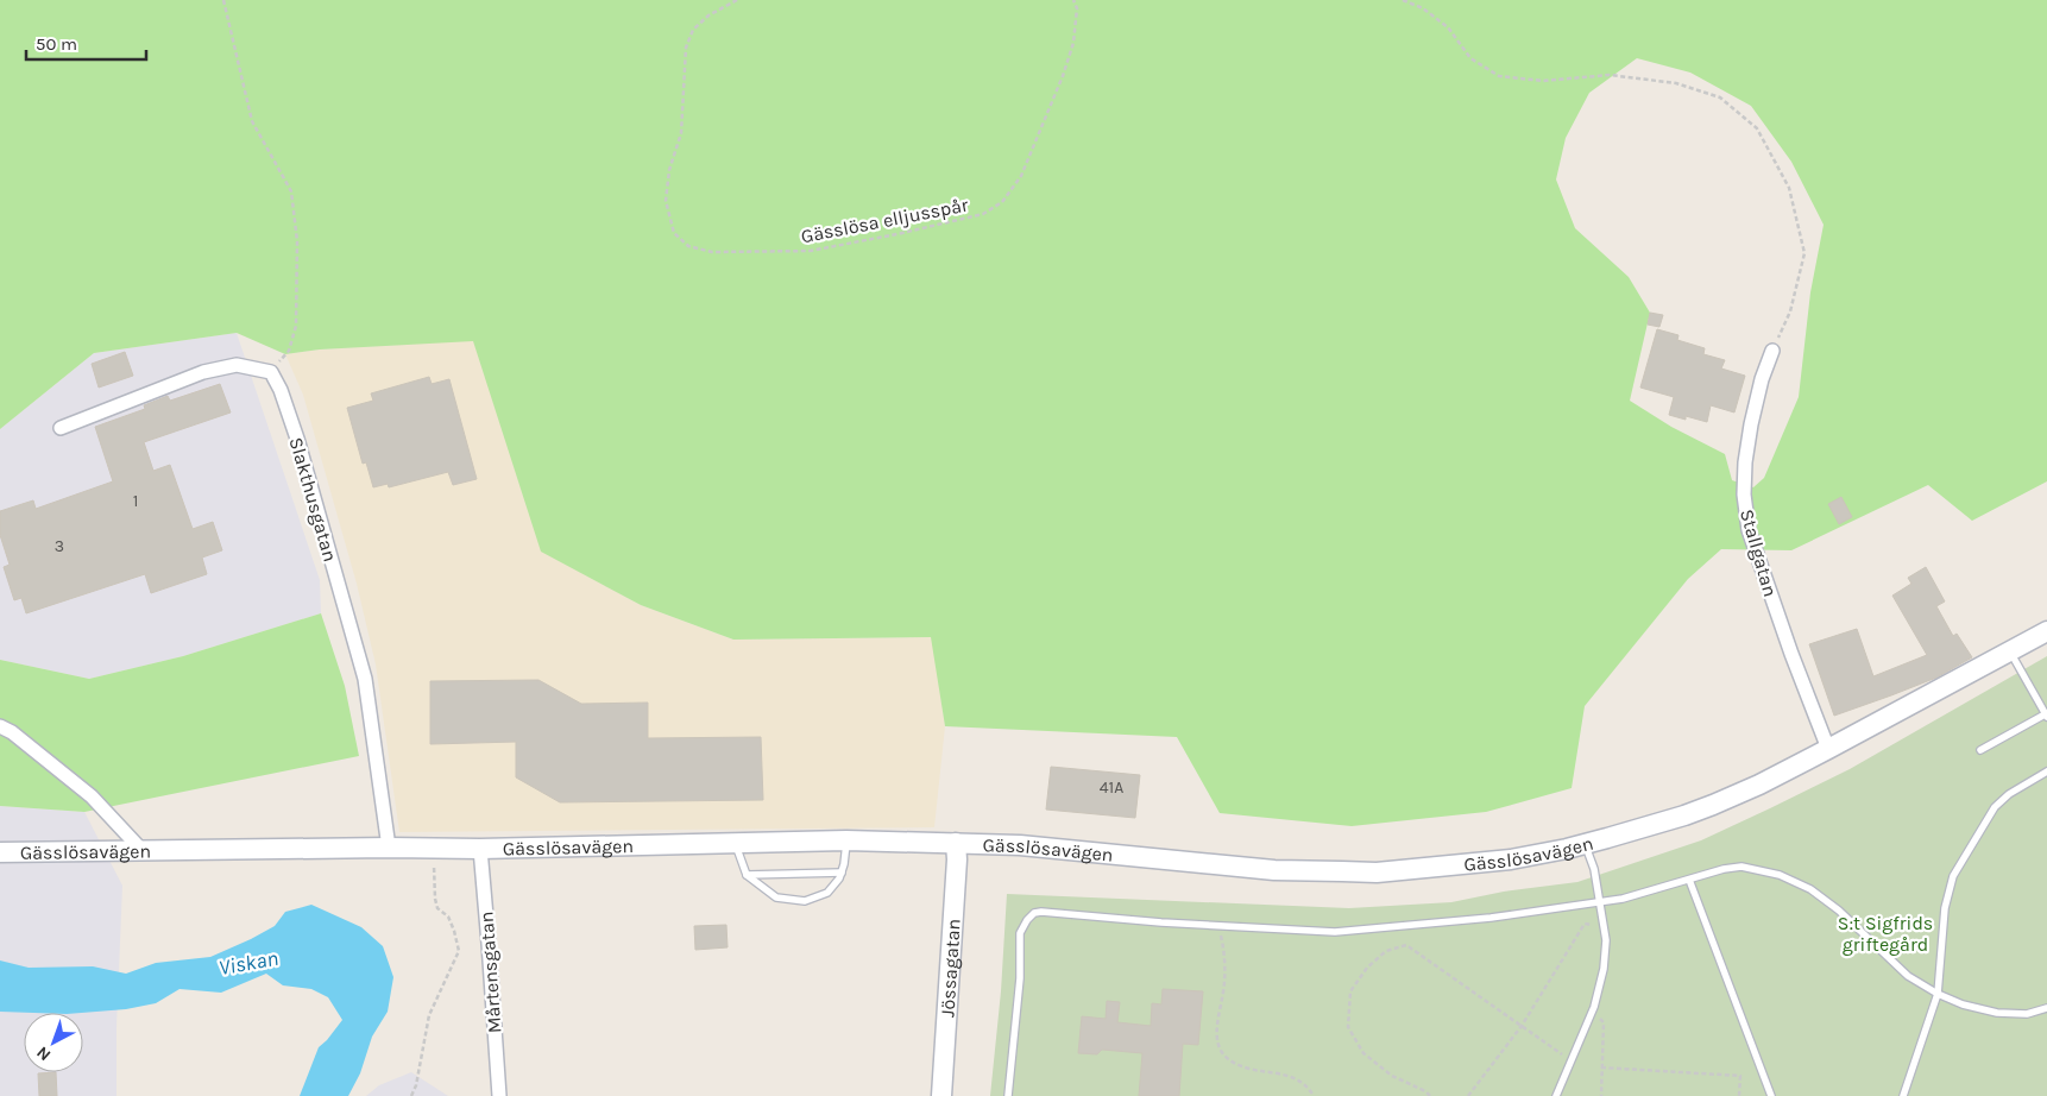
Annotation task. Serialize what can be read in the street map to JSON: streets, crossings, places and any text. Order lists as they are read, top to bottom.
{
  "streets": {
    "street": [
      "Slakthusgatan",
      "Stallgatan",
      "Gässlösavägen",
      "Jössagatan",
      "Mårtensgatan"
    ],
    "path": ["Gässlösa elljusspår"]
  },
  "crossings": [
    ["Slakthusgatan", "Gässlösavägen"],
    ["Stallgatan", "Gässlösavägen"],
    ["Gässlösavägen", "Jössagatan"],
    ["Gässlösavägen", "Mårtensgatan"]
  ],
  "water": ["Viskan"],
  "parks": ["S:t Sigfrids griftegård"],
  "house_numbers": ["1", "3", "41A"],
  "scale_bar": "50 m",
  "north": "bottom left"
}
